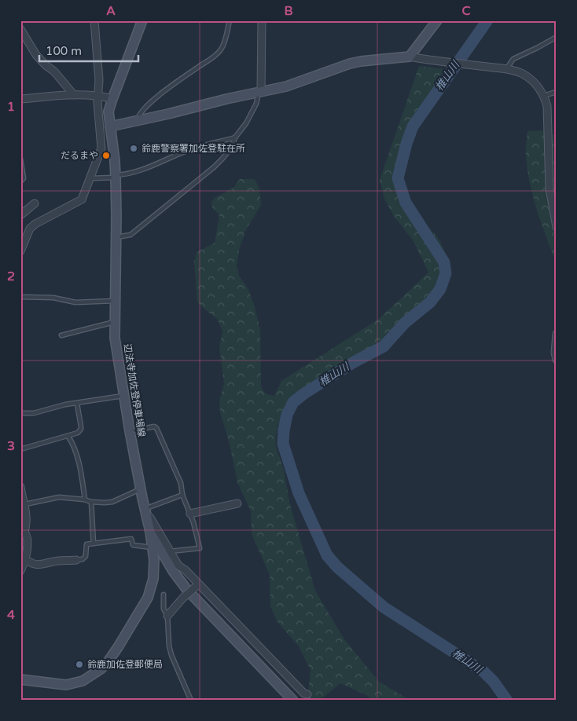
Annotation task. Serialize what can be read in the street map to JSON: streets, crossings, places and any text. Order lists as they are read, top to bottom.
{
  "streets": {
    "main road": ["辺法寺加佐登停車場線"]
  },
  "water": ["椎山川"],
  "places": ["鈴鹿警察署加佐登駐在所", "だるまや", "鈴鹿加佐登郵便局"],
  "scale_bar": "100 m",
  "grid": {
    "columns": ["A", "B", "C"],
    "rows": [
      "1",
      "2",
      "3",
      "4"
    ]
  }
}
